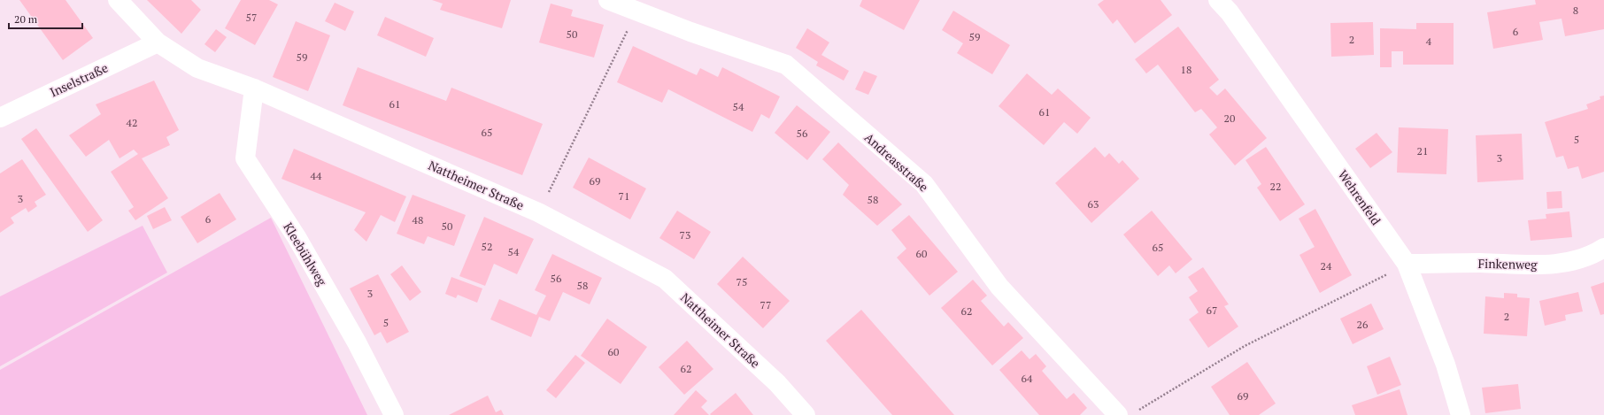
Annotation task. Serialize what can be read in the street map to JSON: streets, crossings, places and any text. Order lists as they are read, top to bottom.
{
  "streets": {
    "street": [
      "Inselstraße",
      "Andreasstraße",
      "Nattheimer Straße",
      "Wehrenfeld",
      "Kleebühlweg",
      "Finkenweg"
    ]
  },
  "crossings": [
    ["Inselstraße", "Nattheimer Straße"],
    ["Nattheimer Straße", "Kleebühlweg"],
    ["Wehrenfeld", "Finkenweg"]
  ],
  "house_numbers": [
    "8",
    "57",
    "6",
    "50",
    "59",
    "2",
    "4",
    "59",
    "18",
    "61",
    "54",
    "61",
    "20",
    "42",
    "65",
    "56",
    "5",
    "21",
    "3",
    "44",
    "69",
    "22",
    "71",
    "3",
    "58",
    "63",
    "6",
    "48",
    "50",
    "73",
    "52",
    "65",
    "54",
    "60",
    "24",
    "56",
    "75",
    "58",
    "3",
    "77",
    "67",
    "62",
    "2",
    "5",
    "26",
    "60",
    "62",
    "64",
    "69"
  ],
  "scale_bar": "20 m"
}
